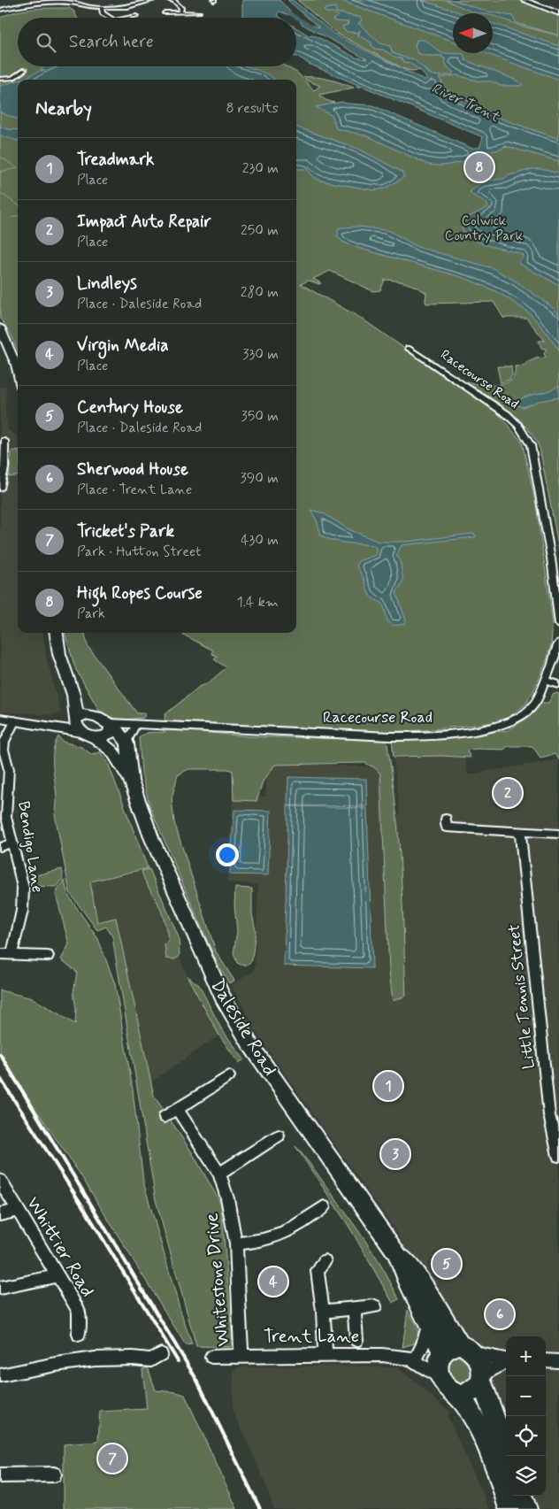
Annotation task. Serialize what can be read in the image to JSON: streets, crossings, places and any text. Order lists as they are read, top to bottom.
{
  "streets": {
    "main road": ["Daleside Road"],
    "street": [
      "Racecourse Road",
      "Bendigo Lane",
      "Little Tennis Street",
      "Whittier Road",
      "Whitestone Drive",
      "Trent Lane"
    ]
  },
  "crossings": [
    ["Daleside Road", "Trent Lane"],
    ["Whitestone Drive", "Trent Lane"]
  ],
  "water": ["River Trent"],
  "parks": ["Colwick Country Park"],
  "north": "left",
  "page": {
    "search": "Search here",
    "heading": ["Nearby", "8 results"],
    "list": [
      {
        "mark": "1",
        "name": "Treadmark",
        "note": "Place",
        "value": "230 m"
      },
      {
        "mark": "2",
        "name": "Impact Auto Repair",
        "note": "Place",
        "value": "250 m"
      },
      {
        "mark": "3",
        "name": "Lindleys",
        "note": "Place · Daleside Road",
        "value": "280 m"
      },
      {
        "mark": "4",
        "name": "Virgin Media",
        "note": "Place",
        "value": "330 m"
      },
      {
        "mark": "5",
        "name": "Century House",
        "note": "Place · Daleside Road",
        "value": "350 m"
      },
      {
        "mark": "6",
        "name": "Sherwood House",
        "note": "Place · Trent Lane",
        "value": "390 m"
      },
      {
        "mark": "7",
        "name": "Tricket's Park",
        "note": "Park · Hutton Street",
        "value": "430 m"
      },
      {
        "mark": "8",
        "name": "High Ropes Course",
        "note": "Park",
        "value": "1.4 km"
      }
    ],
    "pins": [
      "8",
      "2",
      "1",
      "3",
      "5",
      "4",
      "6",
      "7"
    ],
    "map_buttons": ["+", "−"]
  }
}
